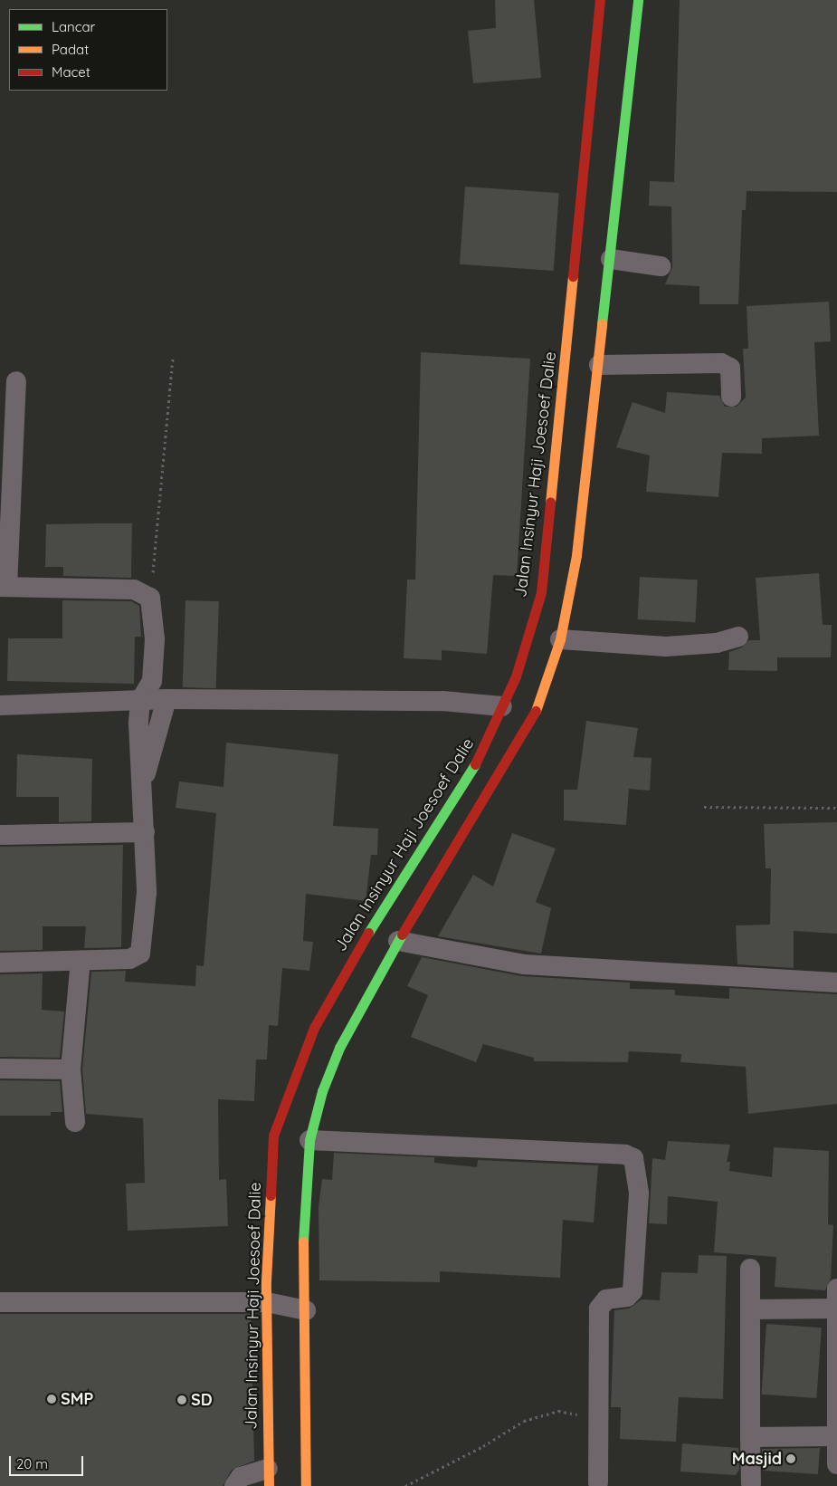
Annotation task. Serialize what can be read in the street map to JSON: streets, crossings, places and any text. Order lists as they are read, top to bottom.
{
  "streets": {
    "main road": ["Jalan Insinyur Haji Joesoef Dalie"]
  },
  "places": ["SMP", "SD", "Masjid"],
  "legend": ["Lancar", "Padat", "Macet"],
  "scale_bar": "20 m"
}
